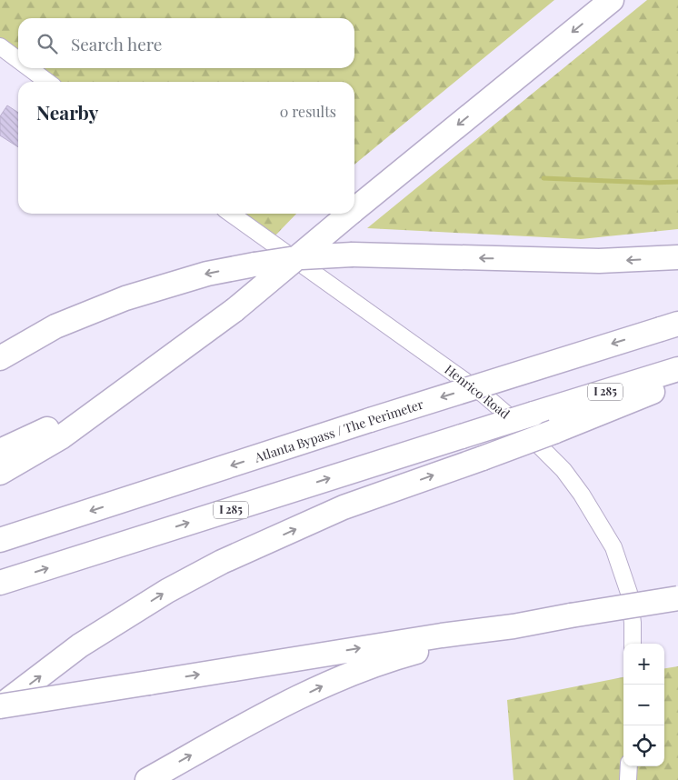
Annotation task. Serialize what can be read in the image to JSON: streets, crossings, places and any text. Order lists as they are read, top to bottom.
{
  "streets": {
    "highway": ["I 285", "Atlanta Bypass / The Perimeter"],
    "street": ["Henrico Road"]
  },
  "page": {
    "search": "Search here",
    "heading": ["Nearby", "0 results"],
    "map_buttons": ["+", "−"]
  }
}
